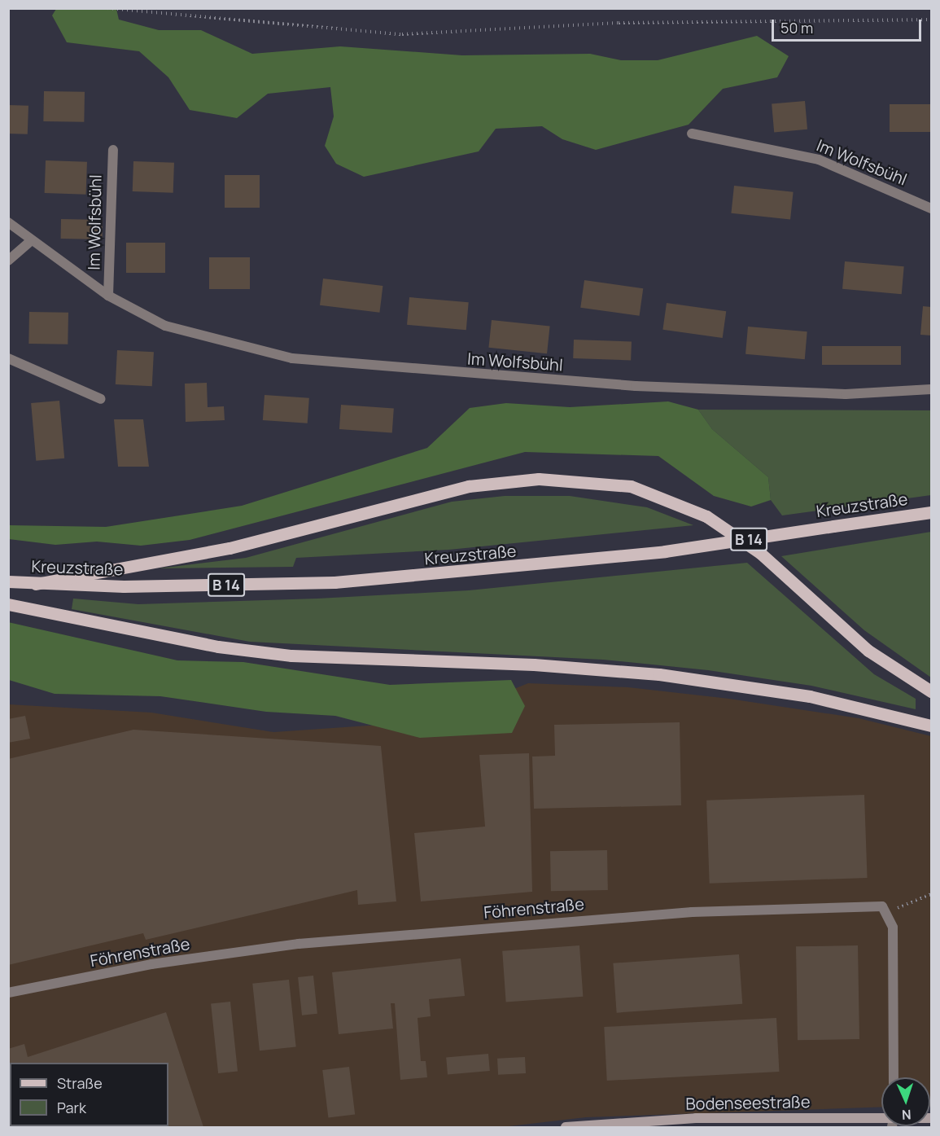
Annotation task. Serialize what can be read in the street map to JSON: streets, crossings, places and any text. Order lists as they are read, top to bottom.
{
  "streets": {
    "main road": ["Kreuzstraße", "B 14"],
    "street": ["Im Wolfsbühl", "Föhrenstraße", "Bodenseestraße"]
  },
  "legend": ["Straße", "Park"],
  "scale_bar": "50 m",
  "north": "bottom"
}
